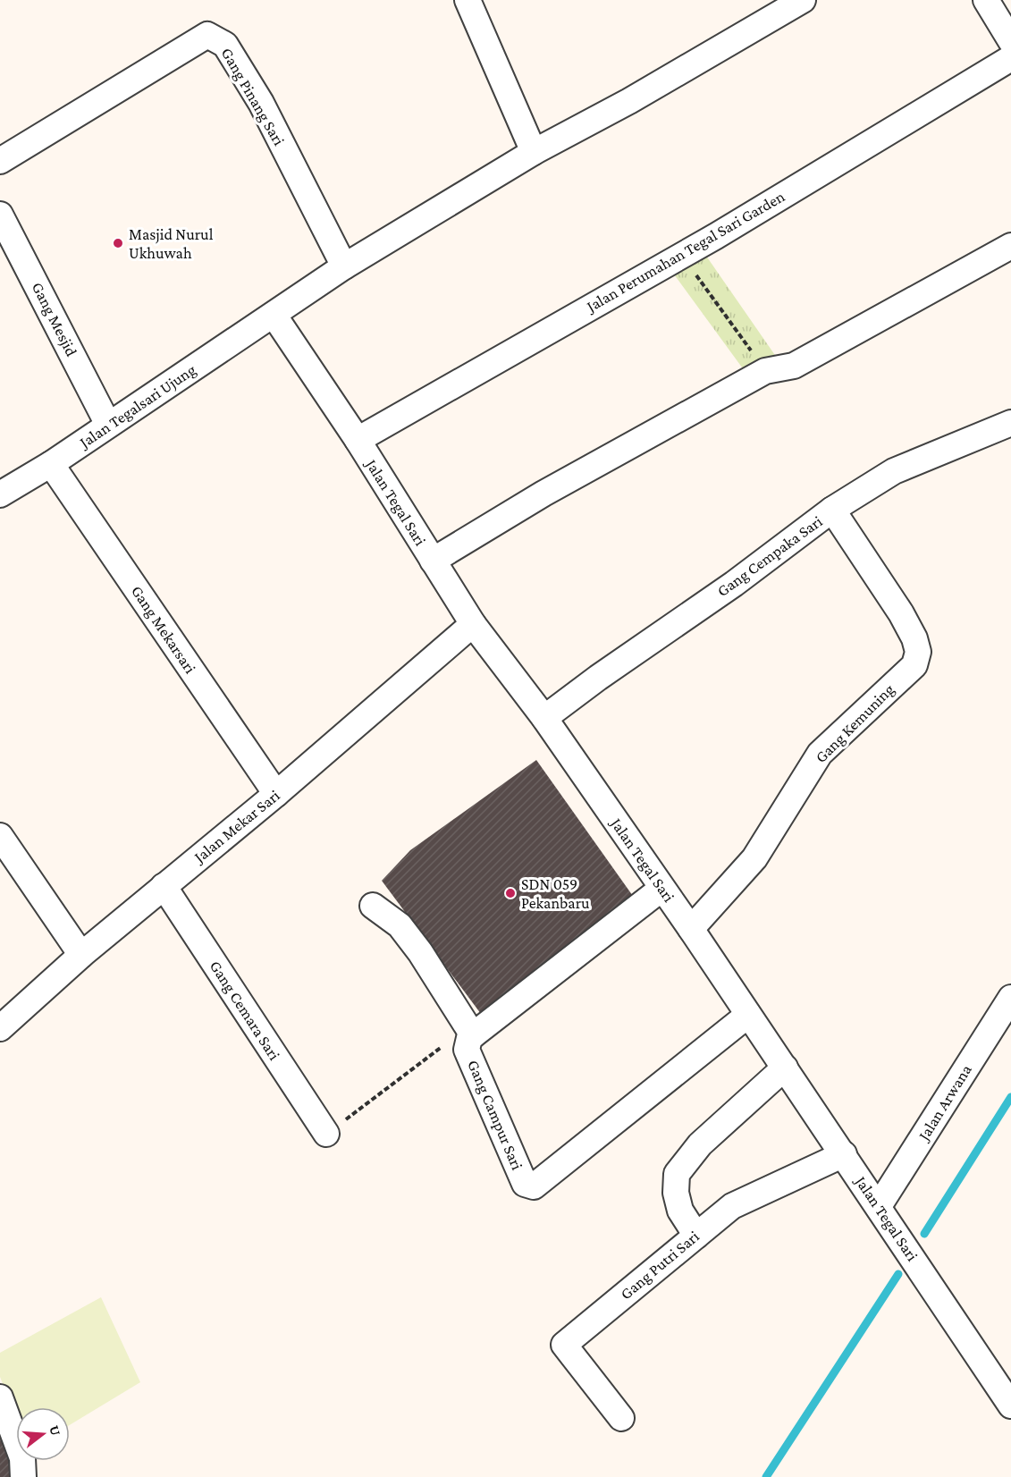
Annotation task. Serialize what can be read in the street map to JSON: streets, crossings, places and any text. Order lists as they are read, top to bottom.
{
  "streets": {
    "street": [
      "Gang Pinang Sari",
      "Jalan Perumahan Tegal Sari Garden",
      "Gang Mesjid",
      "Jalan Tegalsari Ujung",
      "Jalan Tegal Sari",
      "Gang Cempaka Sari",
      "Gang Mekarsari",
      "Gang Kemuning",
      "Jalan Mekar Sari",
      "Gang Cemara Sari",
      "Jalan Arwana",
      "Gang Campur Sari",
      "Gang Putri Sari"
    ]
  },
  "crossings": [
    ["Gang Pinang Sari", "Jalan Tegalsari Ujung"],
    ["Jalan Perumahan Tegal Sari Garden", "Jalan Tegal Sari"],
    ["Gang Mesjid", "Jalan Tegalsari Ujung"],
    ["Jalan Tegalsari Ujung", "Jalan Tegal Sari"],
    ["Jalan Tegalsari Ujung", "Gang Mekarsari"],
    ["Jalan Tegal Sari", "Gang Cempaka Sari"],
    ["Jalan Tegal Sari", "Gang Kemuning"],
    ["Jalan Tegal Sari", "Jalan Mekar Sari"],
    ["Jalan Tegal Sari", "Jalan Arwana"],
    ["Jalan Tegal Sari", "Gang Campur Sari"],
    ["Jalan Tegal Sari", "Gang Putri Sari"],
    ["Gang Cempaka Sari", "Gang Kemuning"],
    ["Gang Mekarsari", "Jalan Mekar Sari"],
    ["Jalan Mekar Sari", "Gang Cemara Sari"]
  ],
  "places": ["Masjid Nurul Ukhuwah", "SDN 059 Pekanbaru"],
  "north": "right"
}
